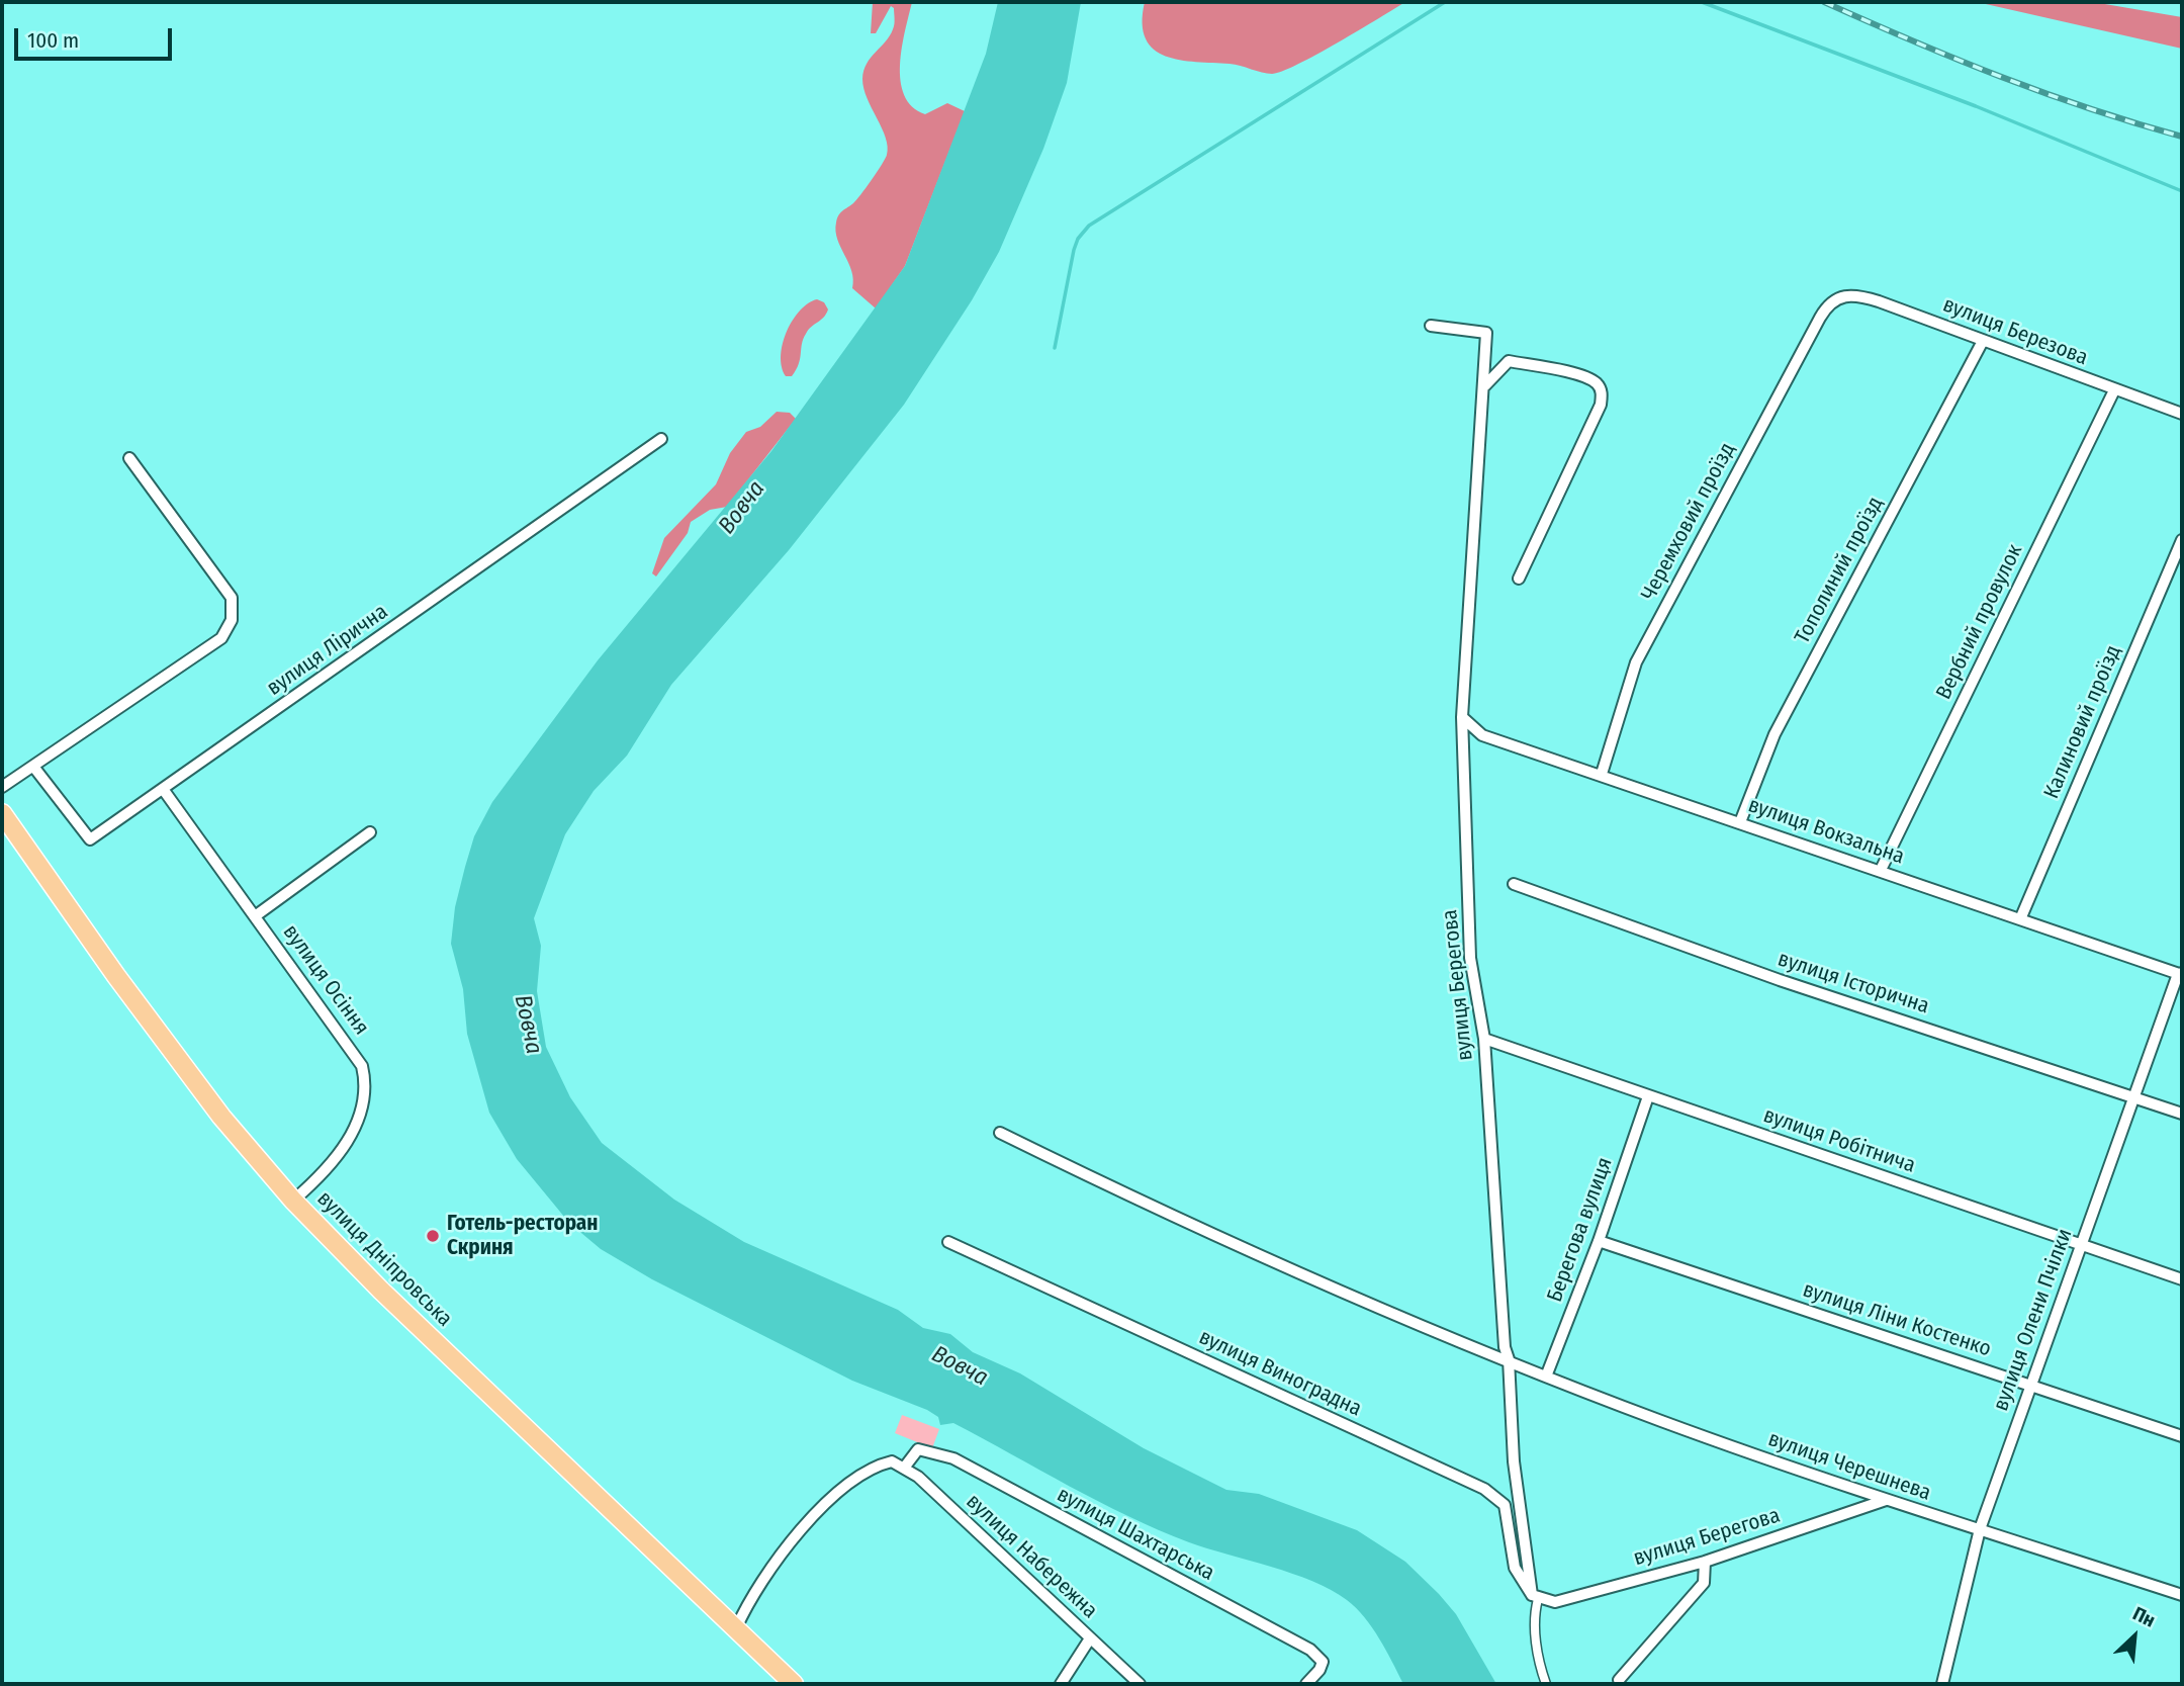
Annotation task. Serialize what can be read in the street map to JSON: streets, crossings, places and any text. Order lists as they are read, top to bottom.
{
  "streets": {
    "highway": ["вулиця Дніпровська"],
    "street": [
      "вулиця Березова",
      "Черемховий проїзд",
      "Тополиний проїзд",
      "Вербний провулок",
      "вулиця Лірична",
      "Калиновий проїзд",
      "вулиця Вокзальна",
      "вулиця Осіння",
      "вулиця Історична",
      "вулиця Берегова",
      "вулиця Робітнича",
      "Берегова вулиця",
      "вулиця Ліни Костенко",
      "вулиця Олени Пчілки",
      "вулиця Виноградна",
      "вулиця Черешнева",
      "вулиця Шахтарська",
      "вулиця Набережна"
    ]
  },
  "crossings": [
    ["вулиця Березова", "Черемховий проїзд"],
    ["вулиця Березова", "Тополиний проїзд"],
    ["вулиця Березова", "Вербний провулок"],
    ["Черемховий проїзд", "вулиця Вокзальна"],
    ["Тополиний проїзд", "вулиця Вокзальна"],
    ["Вербний провулок", "вулиця Вокзальна"],
    ["вулиця Лірична", "вулиця Осіння"],
    ["Калиновий проїзд", "вулиця Вокзальна"],
    ["вулиця Вокзальна", "вулиця Берегова"],
    ["вулиця Вокзальна", "вулиця Олени Пчілки"],
    ["вулиця Осіння", "вулиця Дніпровська"],
    ["вулиця Історична", "вулиця Олени Пчілки"],
    ["вулиця Берегова", "вулиця Робітнича"],
    ["вулиця Берегова", "вулиця Виноградна"],
    ["вулиця Берегова", "вулиця Черешнева"],
    ["вулиця Робітнича", "Берегова вулиця"],
    ["вулиця Робітнича", "вулиця Олени Пчілки"],
    ["Берегова вулиця", "вулиця Ліни Костенко"],
    ["Берегова вулиця", "вулиця Черешнева"],
    ["вулиця Дніпровська", "вулиця Набережна"],
    ["вулиця Ліни Костенко", "вулиця Олени Пчілки"],
    ["вулиця Олени Пчілки", "вулиця Черешнева"],
    ["вулиця Шахтарська", "вулиця Набережна"]
  ],
  "water": ["Вовча"],
  "places": ["Готель-ресторан Скриня"],
  "scale_bar": "100 m",
  "north": "top right"
}
